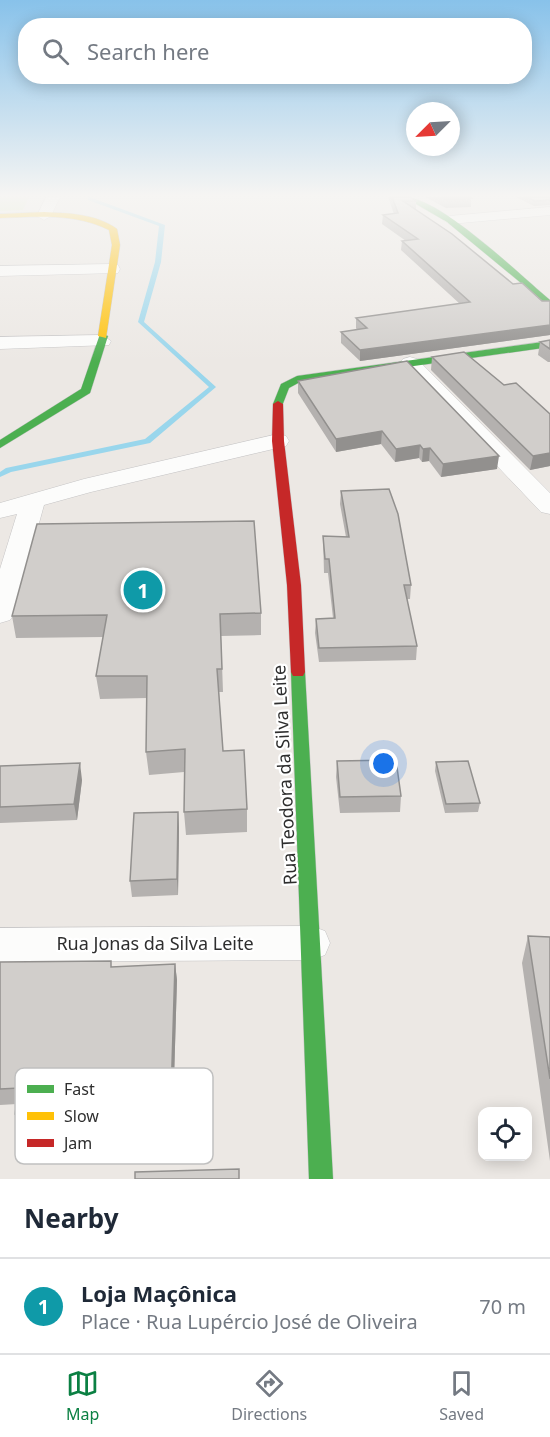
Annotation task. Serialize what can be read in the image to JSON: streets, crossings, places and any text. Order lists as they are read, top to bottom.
{
  "streets": {
    "street": ["Rua Teodora da Silva Leite", "Rua Jonas da Silva Leite"]
  },
  "crossings": [
    ["Rua Teodora da Silva Leite", "Rua Jonas da Silva Leite"]
  ],
  "legend": ["Fast", "Slow", "Jam"],
  "north": "bottom left",
  "page": {
    "search": "Search here",
    "pins": "1",
    "heading": "Nearby",
    "list": [
      {
        "mark": "1",
        "name": "Loja Maçônica",
        "note": "Place · Rua Lupércio José de Oliveira",
        "value": "70 m"
      }
    ],
    "nav": ["Map", "Directions", "Saved"]
  }
}
